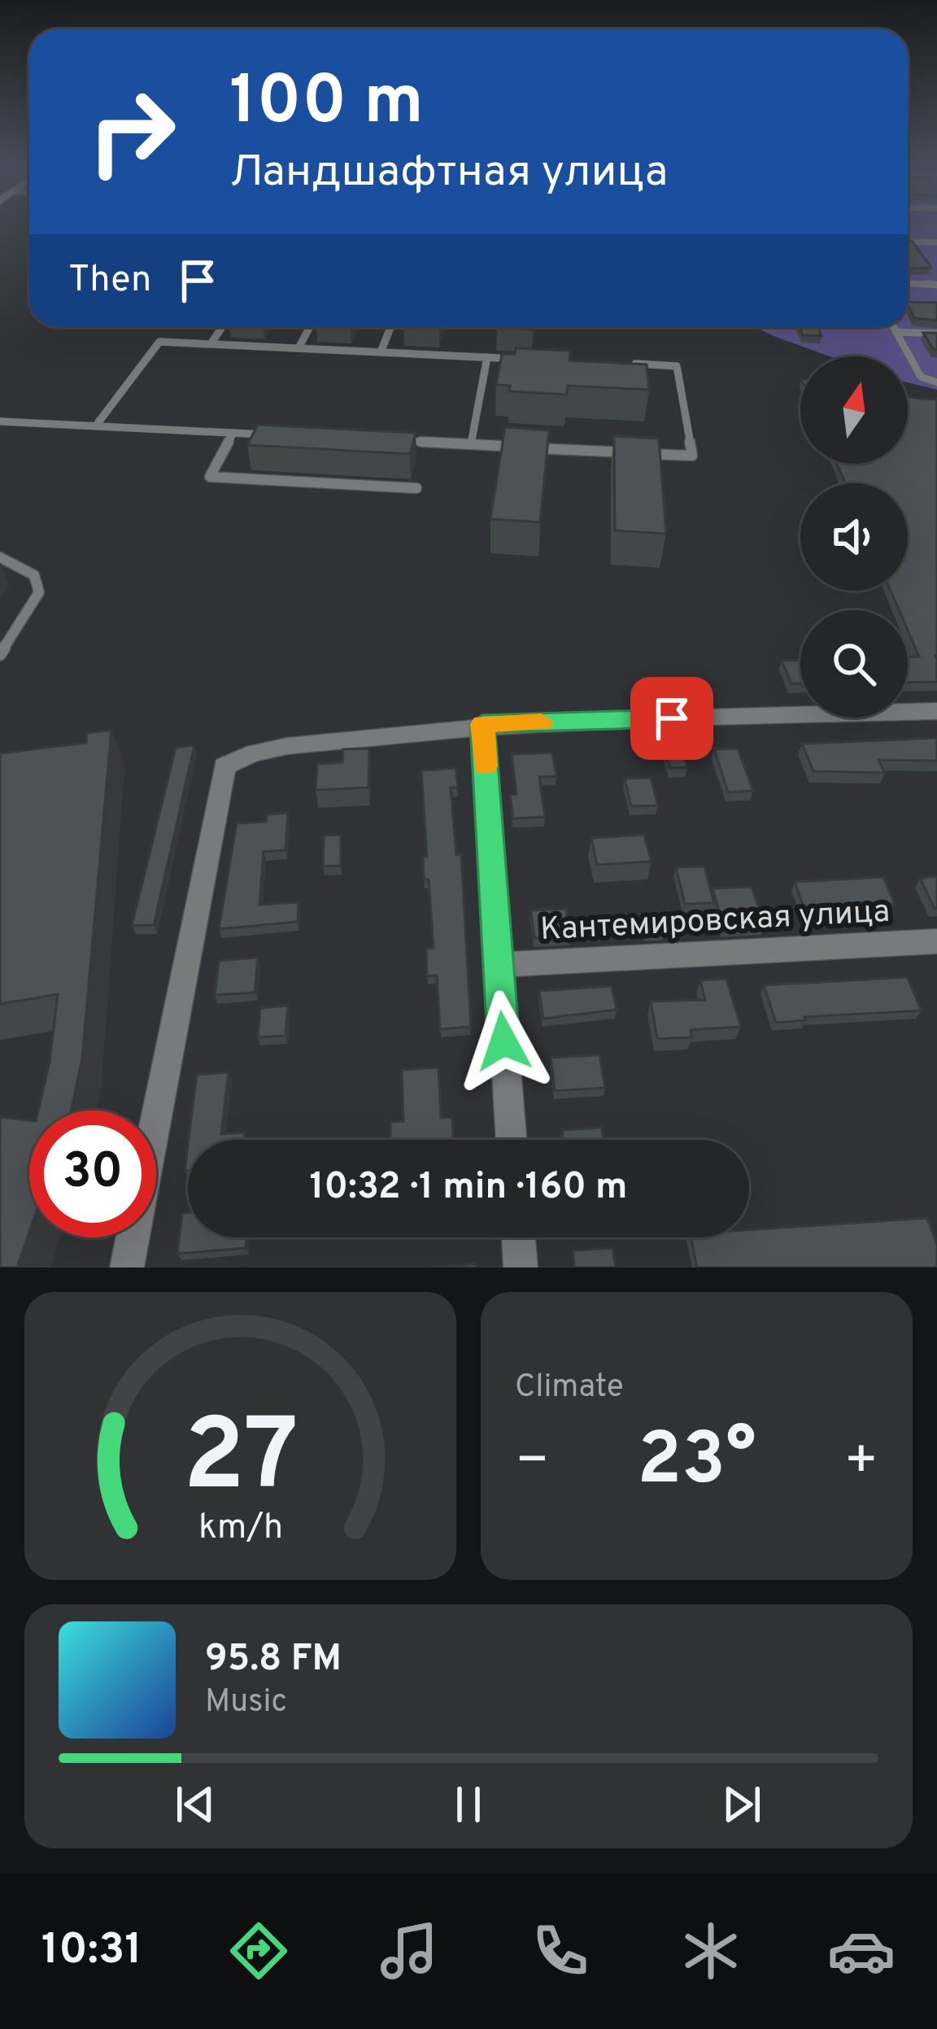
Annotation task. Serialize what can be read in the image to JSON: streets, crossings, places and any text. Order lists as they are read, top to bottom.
{
  "streets": {
    "street": ["Кантемировская улица"]
  },
  "north": "top",
  "page": {
    "turn": ["100 m", "Ландшафтная улица"],
    "then": "Then",
    "limit": "30",
    "trip": "10:32 · 1 min · 160 m",
    "tile": "Climate",
    "heat": ["−", "23°", "+"],
    "song": ["95.8 FM", "Music"],
    "tabs": "10:31",
    "gauge": ["27", "km/h"]
  }
}
